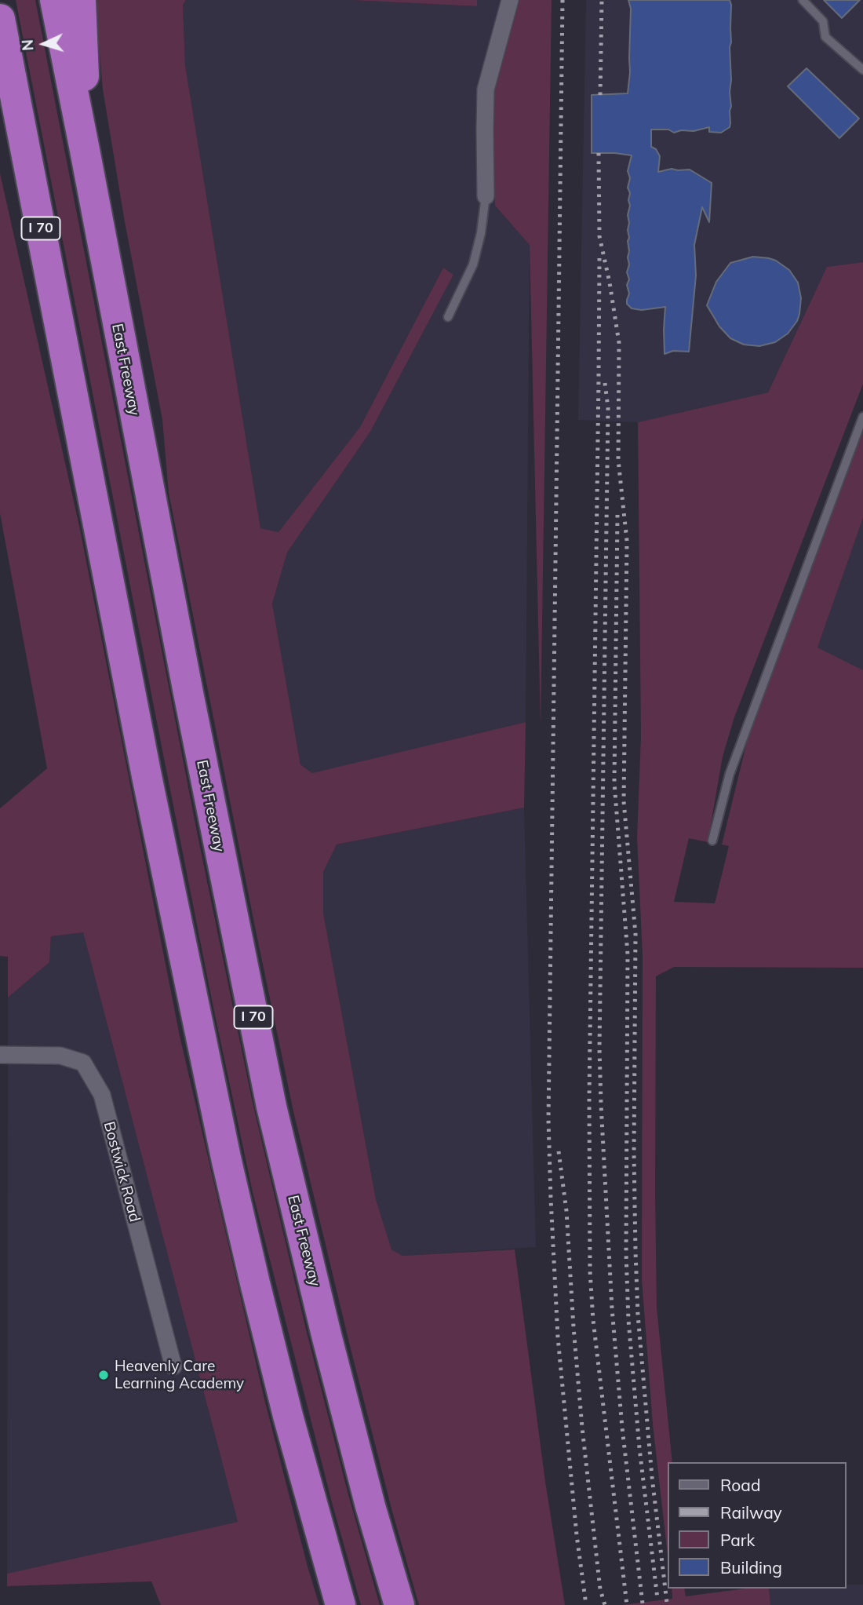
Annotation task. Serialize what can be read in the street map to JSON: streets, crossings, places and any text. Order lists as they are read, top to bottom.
{
  "streets": {
    "highway": ["I 70", "East Freeway"],
    "street": ["Bostwick Road"]
  },
  "places": ["Heavenly Care Learning Academy"],
  "legend": [
    "Road",
    "Railway",
    "Park",
    "Building"
  ],
  "north": "left"
}
